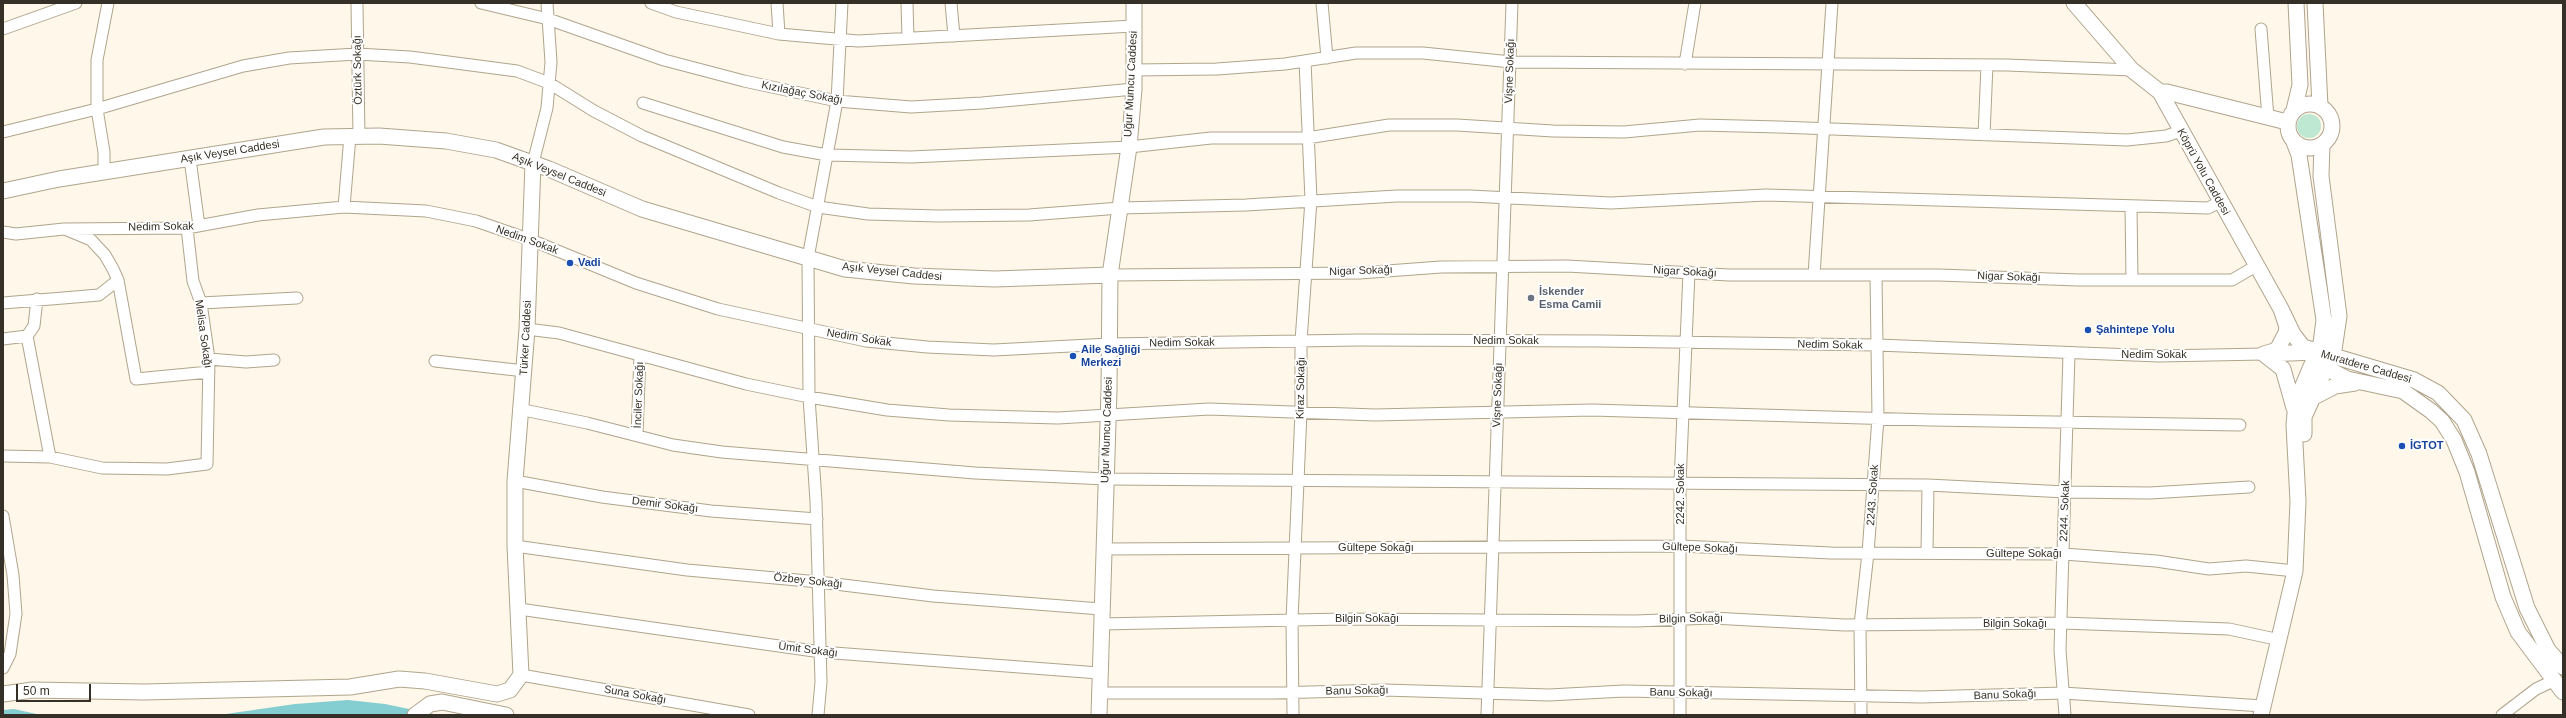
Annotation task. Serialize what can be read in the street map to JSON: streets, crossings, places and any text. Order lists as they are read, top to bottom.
{
  "streets": {
    "street": [
      "Öztürk Sokağı",
      "Vişne Sokağı",
      "Uğur Mumcu Caddesi",
      "Kızılağaç Sokağı",
      "Aşık Veysel Caddesi",
      "Köprü Yolu Caddesi",
      "Nedim Sokak",
      "Nigar Sokağı",
      "Melisa Sokağı",
      "Türker Caddesi",
      "Muratdere Caddesi",
      "Kiraz Sokağı",
      "İnciler Sokağı",
      "2242. Sokak",
      "2243. Sokak",
      "Demir Sokağı",
      "2244. Sokak",
      "Gültepe Sokağı",
      "Özbey Sokağı",
      "Bilgin Sokağı",
      "Ümit Sokağı",
      "Banu Sokağı",
      "Suna Sokağı"
    ]
  },
  "crossings": [
    ["Öztürk Sokağı", "Aşık Veysel Caddesi"],
    ["Öztürk Sokağı", "Nedim Sokak"],
    ["Vişne Sokağı", "Nedim Sokak"],
    ["Vişne Sokağı", "Nigar Sokağı"],
    ["Vişne Sokağı", "Gültepe Sokağı"],
    ["Vişne Sokağı", "Bilgin Sokağı"],
    ["Vişne Sokağı", "Banu Sokağı"],
    ["Uğur Mumcu Caddesi", "Kızılağaç Sokağı"],
    ["Uğur Mumcu Caddesi", "Aşık Veysel Caddesi"],
    ["Uğur Mumcu Caddesi", "Nedim Sokak"],
    ["Uğur Mumcu Caddesi", "Nigar Sokağı"],
    ["Uğur Mumcu Caddesi", "Gültepe Sokağı"],
    ["Uğur Mumcu Caddesi", "Özbey Sokağı"],
    ["Uğur Mumcu Caddesi", "Bilgin Sokağı"],
    ["Uğur Mumcu Caddesi", "Ümit Sokağı"],
    ["Uğur Mumcu Caddesi", "Banu Sokağı"],
    ["Kızılağaç Sokağı", "Türker Caddesi"],
    ["Aşık Veysel Caddesi", "Nigar Sokağı"],
    ["Aşık Veysel Caddesi", "Türker Caddesi"],
    ["Köprü Yolu Caddesi", "Nedim Sokak"],
    ["Köprü Yolu Caddesi", "Nigar Sokağı"],
    ["Nedim Sokak", "Melisa Sokağı"],
    ["Nedim Sokak", "Türker Caddesi"],
    ["Nedim Sokak", "Kiraz Sokağı"],
    ["Nedim Sokak", "2242. Sokak"],
    ["Nedim Sokak", "2243. Sokak"],
    ["Nedim Sokak", "2244. Sokak"],
    ["Nigar Sokağı", "Kiraz Sokağı"],
    ["Nigar Sokağı", "2242. Sokak"],
    ["Nigar Sokağı", "2243. Sokak"],
    ["Türker Caddesi", "Demir Sokağı"],
    ["Türker Caddesi", "Özbey Sokağı"],
    ["Türker Caddesi", "Ümit Sokağı"],
    ["Türker Caddesi", "Suna Sokağı"],
    ["Kiraz Sokağı", "Gültepe Sokağı"],
    ["Kiraz Sokağı", "Bilgin Sokağı"],
    ["Kiraz Sokağı", "Banu Sokağı"],
    ["2242. Sokak", "Gültepe Sokağı"],
    ["2242. Sokak", "Bilgin Sokağı"],
    ["2242. Sokak", "Banu Sokağı"],
    ["2243. Sokak", "Gültepe Sokağı"],
    ["2243. Sokak", "Bilgin Sokağı"],
    ["2243. Sokak", "Banu Sokağı"],
    ["2244. Sokak", "Gültepe Sokağı"],
    ["2244. Sokak", "Bilgin Sokağı"],
    ["2244. Sokak", "Banu Sokağı"]
  ],
  "places": [
    "Vadi",
    "İskender Esma Camii",
    "Şahintepe Yolu",
    "Aile Sağliği Merkezi",
    "İGTOT"
  ],
  "scale_bar": "50 m"
}
